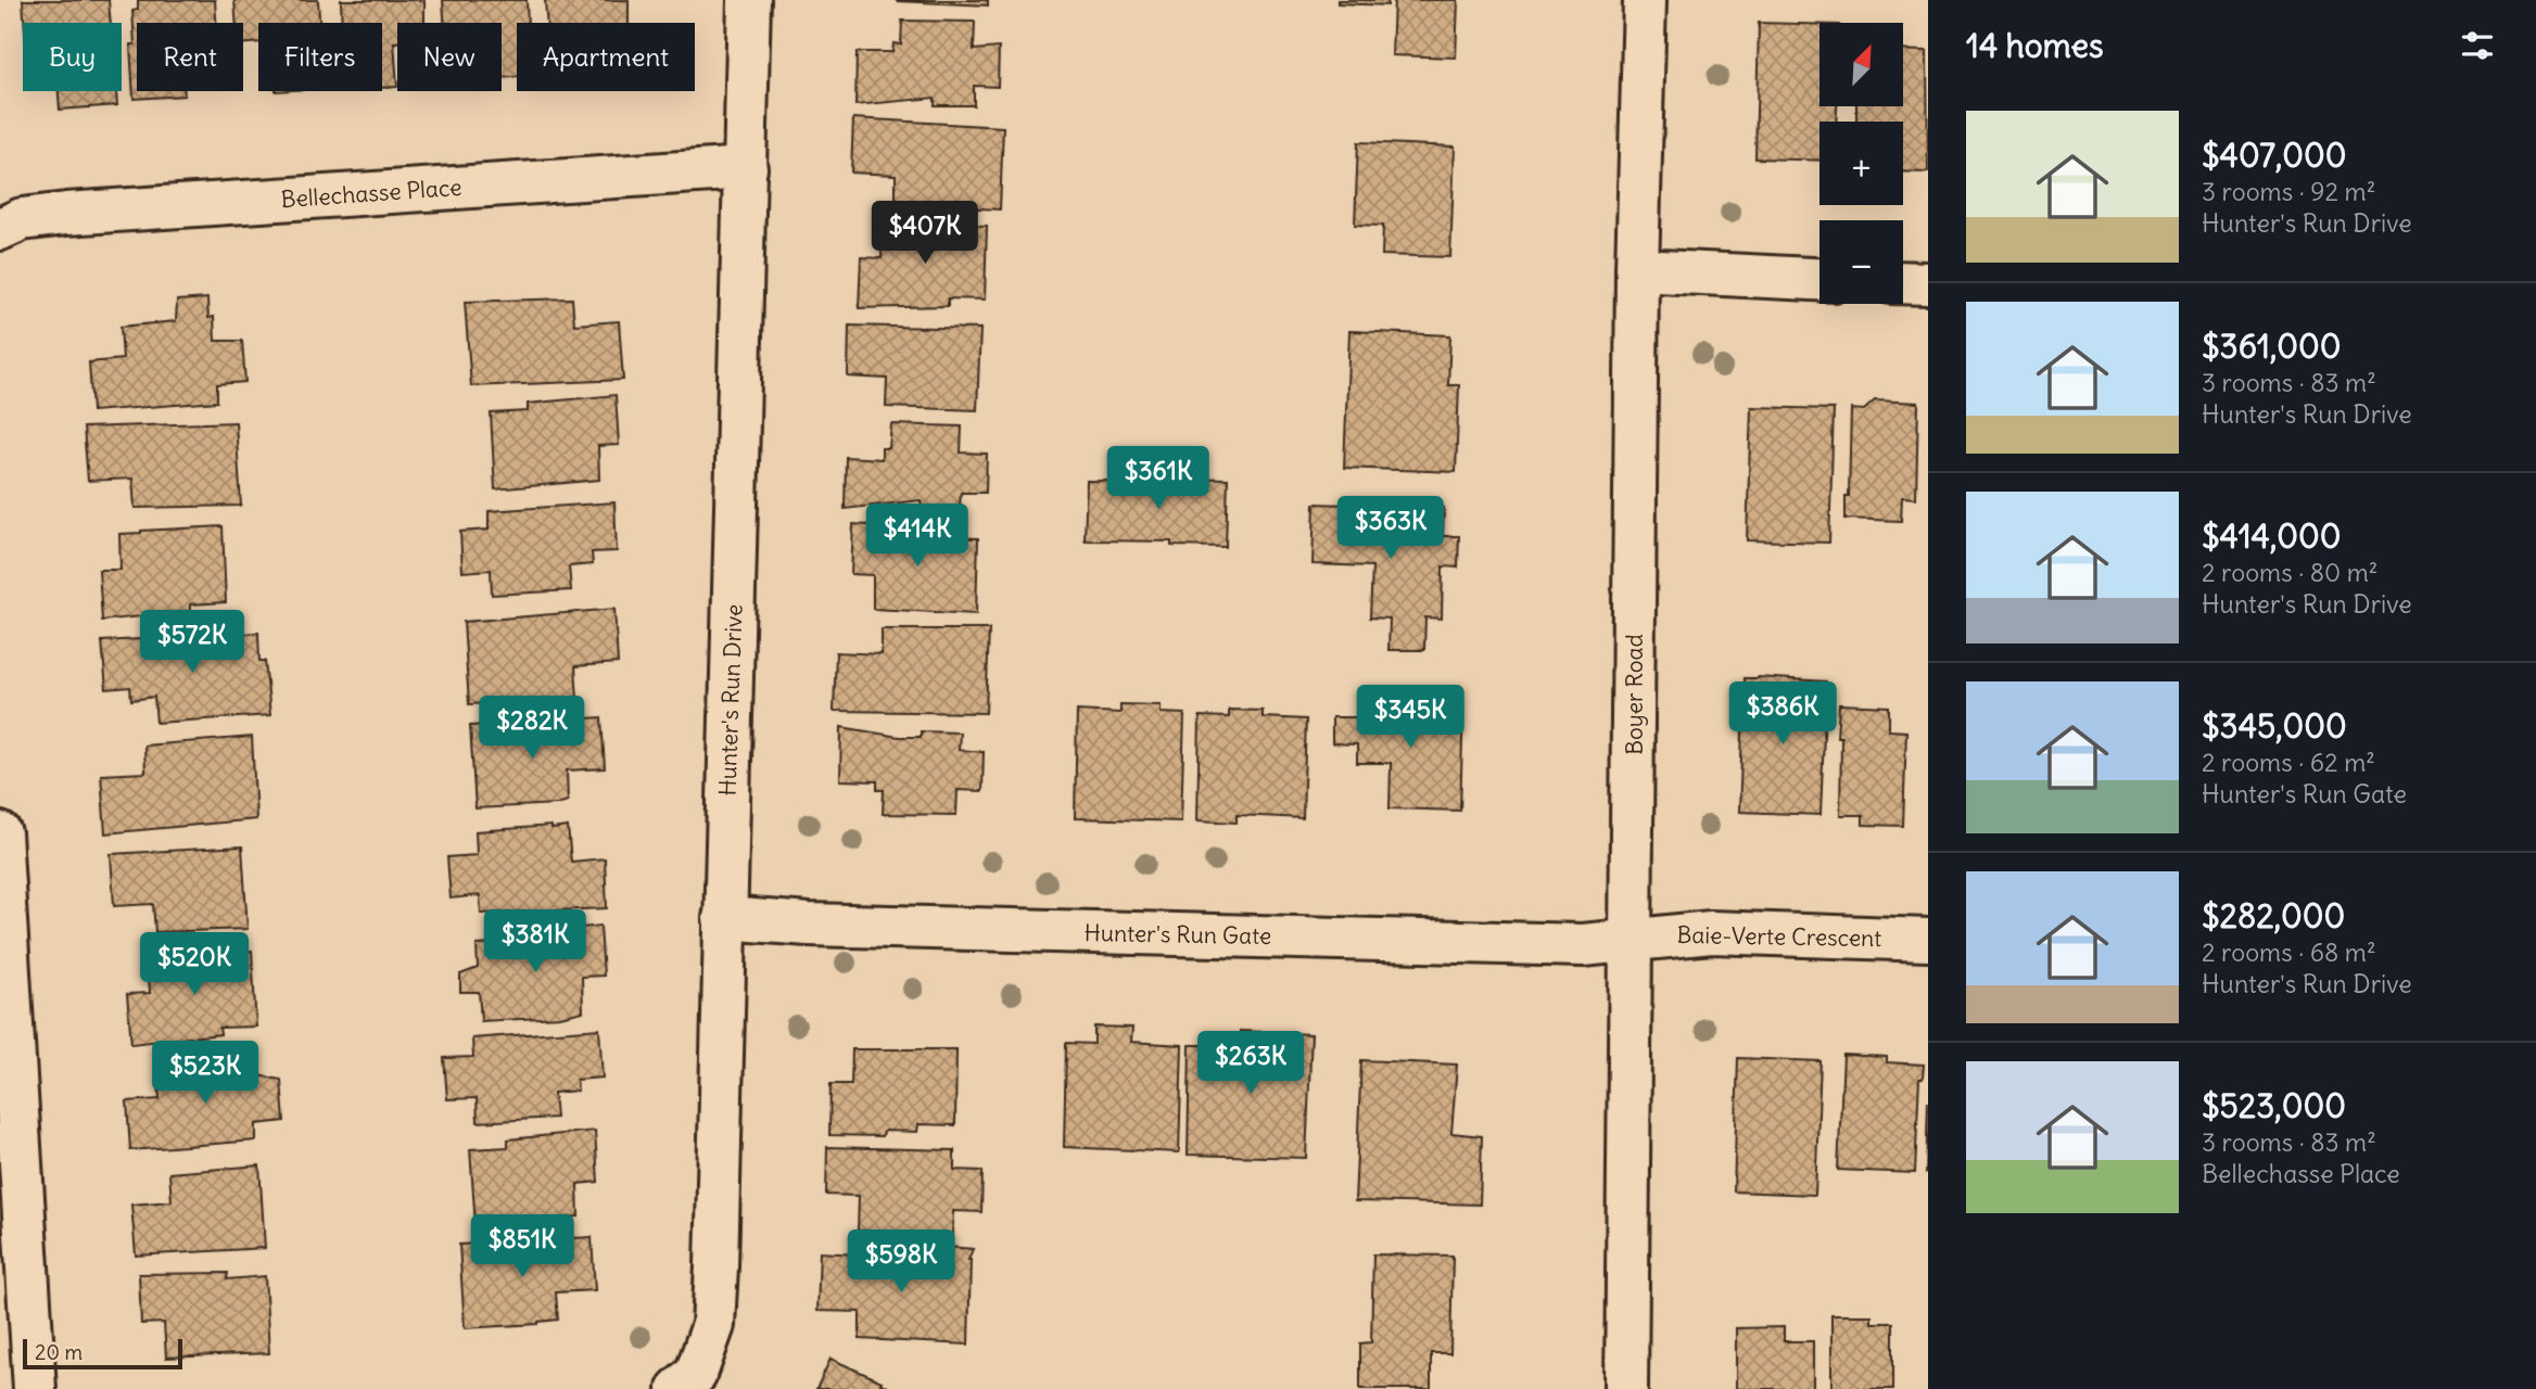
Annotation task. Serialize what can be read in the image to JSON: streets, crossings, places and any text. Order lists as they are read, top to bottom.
{
  "streets": {
    "street": [
      "Bellechasse Place",
      "Boyer Road",
      "Hunter's Run Drive",
      "Hunter's Run Gate",
      "Baie-Verte Crescent"
    ]
  },
  "crossings": [
    ["Bellechasse Place", "Hunter's Run Drive"],
    ["Boyer Road", "Hunter's Run Gate"],
    ["Boyer Road", "Baie-Verte Crescent"],
    ["Hunter's Run Drive", "Hunter's Run Gate"],
    ["Hunter's Run Gate", "Baie-Verte Crescent"]
  ],
  "scale_bar": "20 m",
  "north": "top right",
  "page": {
    "heading": "14 homes",
    "map_buttons": ["+", "−"],
    "chip": [
      "Buy",
      "Rent",
      "Filters",
      "New",
      "Apartment"
    ],
    "list": [
      {
        "name": "$407,000",
        "note": "3 rooms · 92 m² · Hunter's Run Drive"
      },
      {
        "name": "$361,000",
        "note": "3 rooms · 83 m² · Hunter's Run Drive"
      },
      {
        "name": "$414,000",
        "note": "2 rooms · 80 m² · Hunter's Run Drive"
      },
      {
        "name": "$345,000",
        "note": "2 rooms · 62 m² · Hunter's Run Gate"
      },
      {
        "name": "$282,000",
        "note": "2 rooms · 68 m² · Hunter's Run Drive"
      },
      {
        "name": "$523,000",
        "note": "3 rooms · 83 m² · Bellechasse Place"
      }
    ],
    "price": [
      "$407K",
      "$361K",
      "$363K",
      "$414K",
      "$572K",
      "$386K",
      "$345K",
      "$282K",
      "$381K",
      "$520K",
      "$263K",
      "$523K",
      "$851K",
      "$598K"
    ],
    "scale": "20 m"
  }
}
